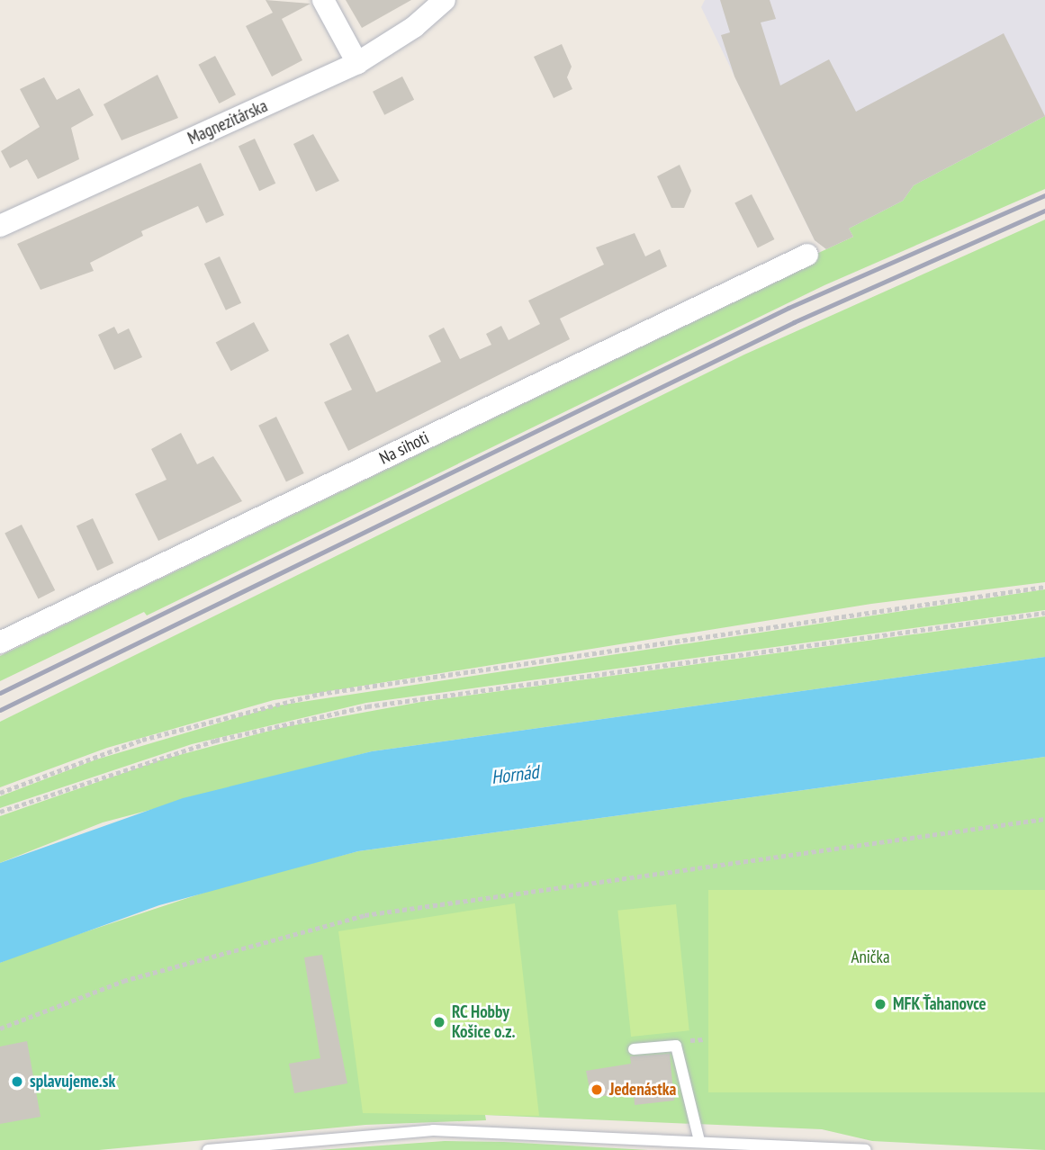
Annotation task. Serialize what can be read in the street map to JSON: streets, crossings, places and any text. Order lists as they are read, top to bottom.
{
  "streets": {
    "street": ["Magnezitárska", "Na sihoti"]
  },
  "water": ["Hornád"],
  "parks": ["Anička"],
  "places": [
    "MFK Ťahanovce",
    "RC Hobby Košice o.z.",
    "splavujeme.sk",
    "Jedenástka"
  ]
}
